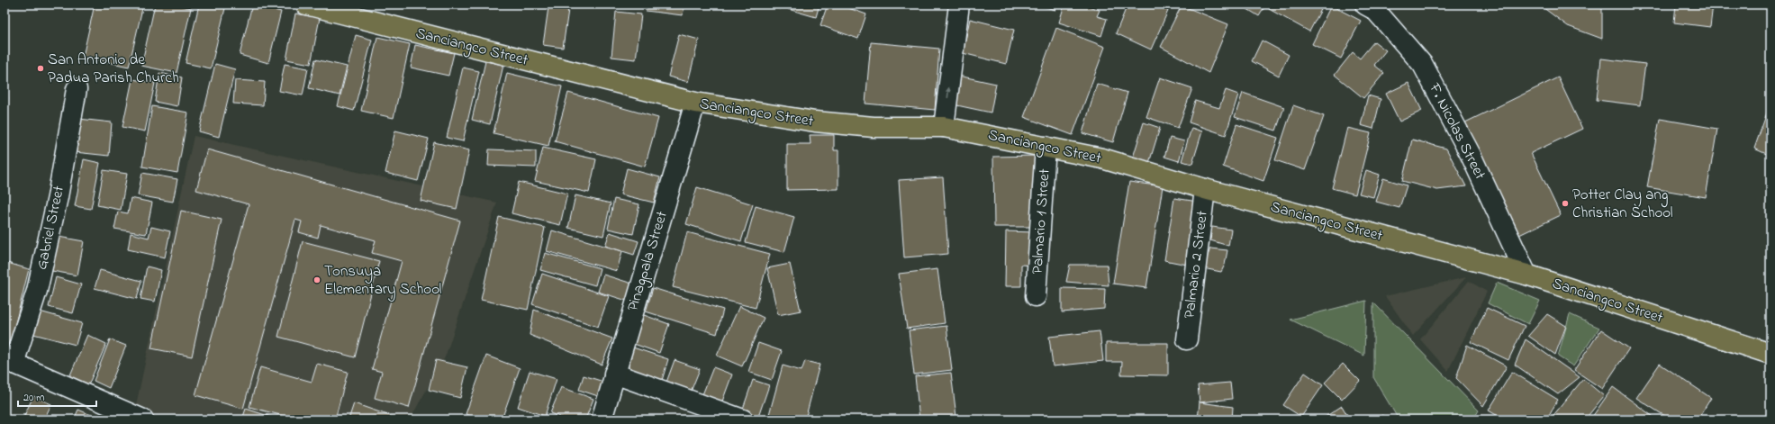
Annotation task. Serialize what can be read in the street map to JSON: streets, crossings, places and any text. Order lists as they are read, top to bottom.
{
  "streets": {
    "main road": ["Sanciangco Street"],
    "street": [
      "F. Nicolas Street",
      "Palmario 1 Street",
      "Gabriel Street",
      "Pinagpala Street",
      "Palmario 2 Street"
    ]
  },
  "crossings": [
    ["Sanciangco Street", "F. Nicolas Street"],
    ["Sanciangco Street", "Palmario 1 Street"],
    ["Sanciangco Street", "Pinagpala Street"],
    ["Sanciangco Street", "Palmario 2 Street"]
  ],
  "places": ["San Antonio de Padua Parish Church", "Potter Clay ang Christian School", "Tonsuya Elementary School"],
  "scale_bar": "20 m"
}
